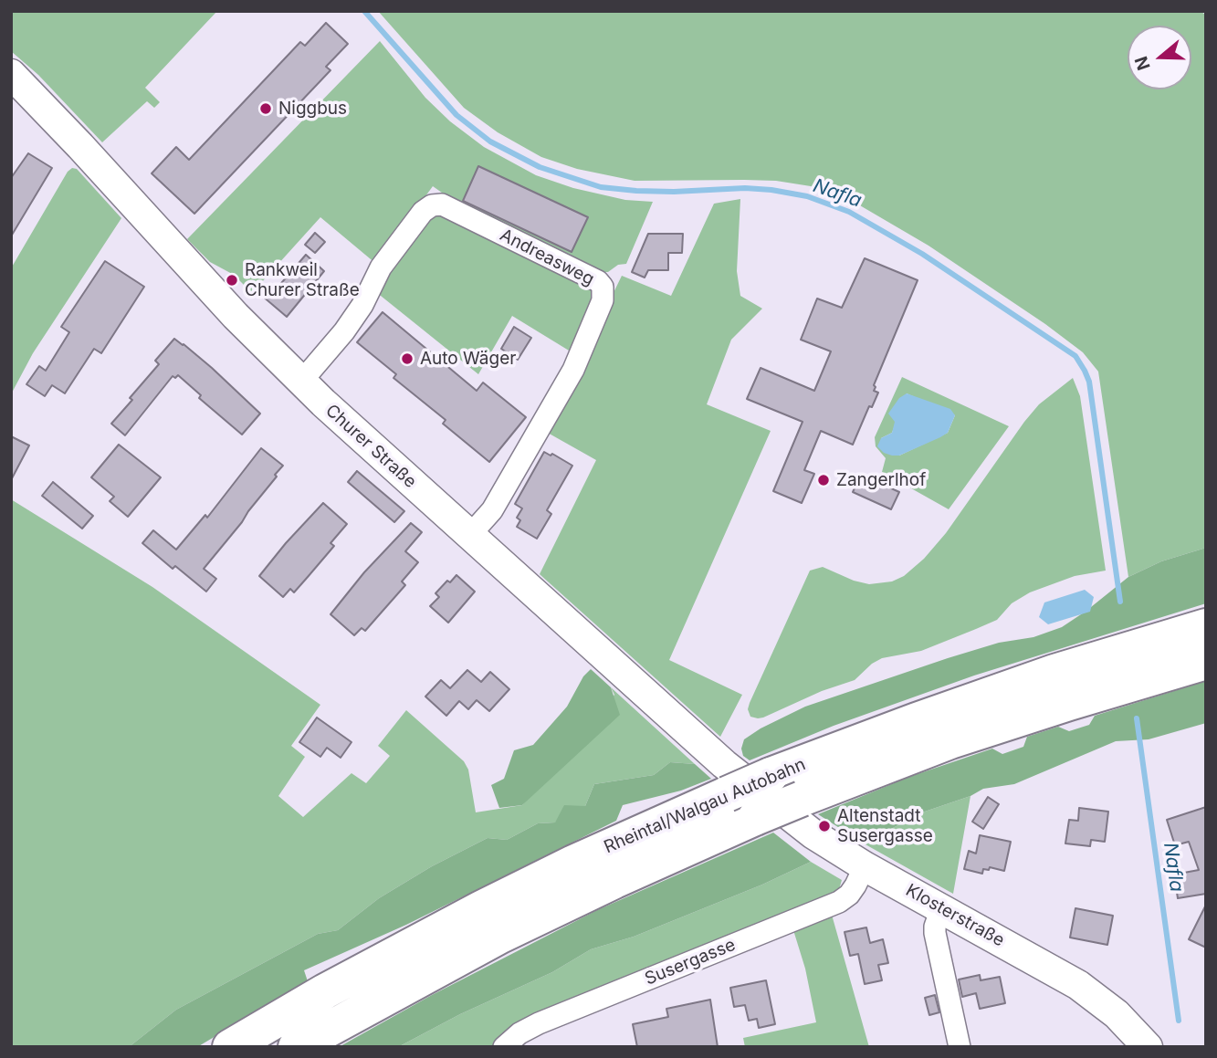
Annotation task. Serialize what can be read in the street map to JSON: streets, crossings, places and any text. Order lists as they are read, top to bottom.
{
  "streets": {
    "highway": ["Rheintal/Walgau Autobahn"],
    "main road": ["Churer Straße", "Klosterstraße"],
    "street": ["Andreasweg", "Susergasse"]
  },
  "crossings": [
    ["Andreasweg", "Churer Straße"],
    ["Churer Straße", "Rheintal/Walgau Autobahn"],
    ["Churer Straße", "Klosterstraße"],
    ["Rheintal/Walgau Autobahn", "Klosterstraße"],
    ["Klosterstraße", "Susergasse"]
  ],
  "water": ["Nafla"],
  "places": [
    "Niggbus",
    "Rankweil Churer Straße",
    "Auto Wäger",
    "Zangerlhof",
    "Altenstadt Susergasse"
  ],
  "north": "left"
}
